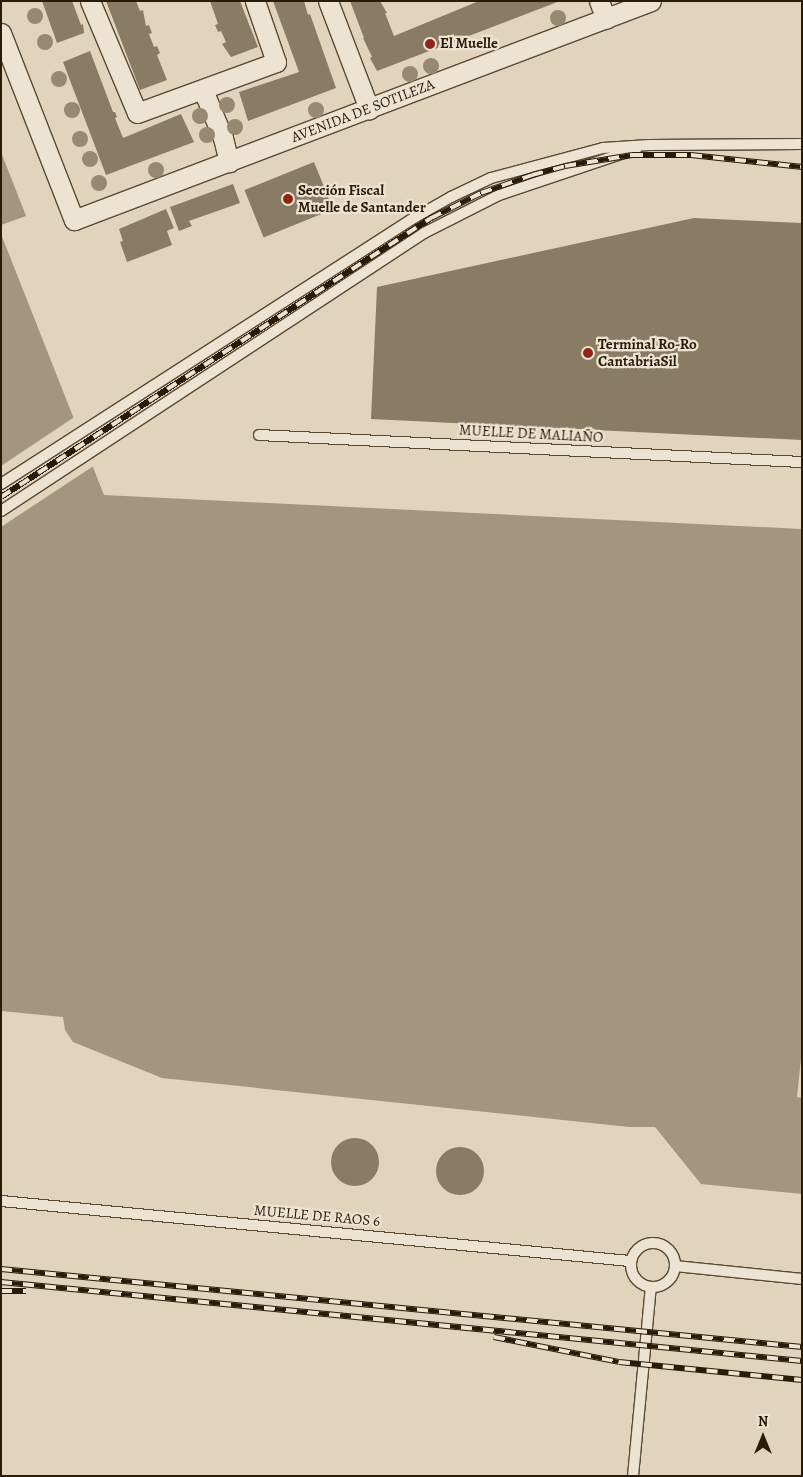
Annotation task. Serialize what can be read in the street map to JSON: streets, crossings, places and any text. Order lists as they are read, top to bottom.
{
  "streets": {
    "street": ["AVENIDA DE SOTILEZA"],
    "lane": ["MUELLE DE MALIAÑO", "MUELLE DE RAOS 6"]
  },
  "places": ["El Muelle", "Sección Fiscal Muelle de Santander", "Terminal Ro-Ro CantabriaSil"],
  "north": "top"
}
